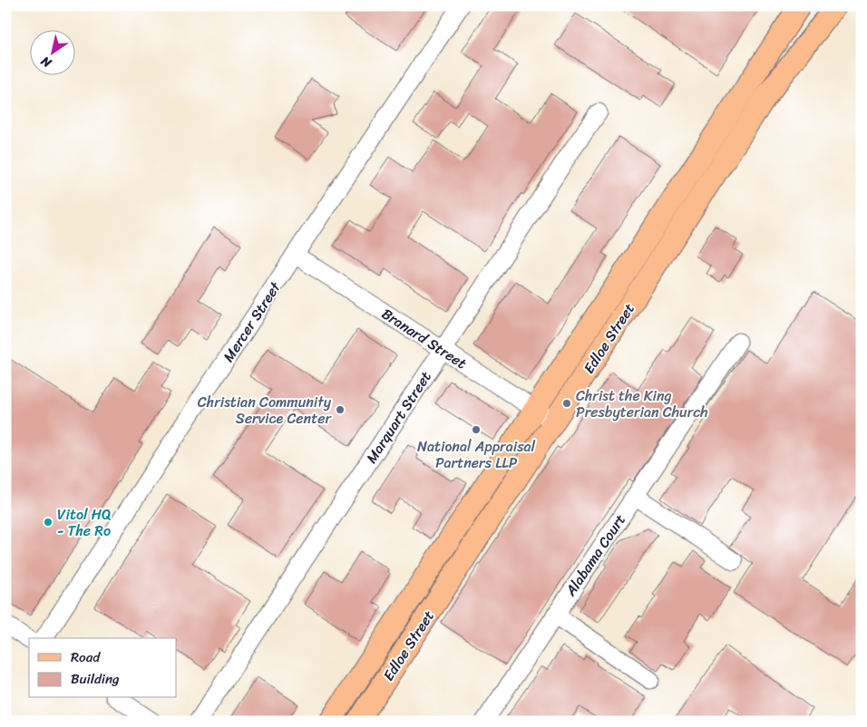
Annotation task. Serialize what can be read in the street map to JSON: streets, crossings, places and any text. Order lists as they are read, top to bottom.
{
  "streets": {
    "main road": ["Edloe Street"],
    "street": [
      "Mercer Street",
      "Branard Street",
      "Marquart Street",
      "Alabama Court"
    ]
  },
  "crossings": [
    ["Mercer Street", "Branard Street"],
    ["Branard Street", "Edloe Street"],
    ["Branard Street", "Marquart Street"]
  ],
  "places": [
    "Christ the King Presbyterian Church",
    "Christian Community Service Center",
    "National Appraisal Partners LLP",
    "Vitol HQ - The Ro"
  ],
  "legend": ["Road", "Building"],
  "north": "bottom left"
}
